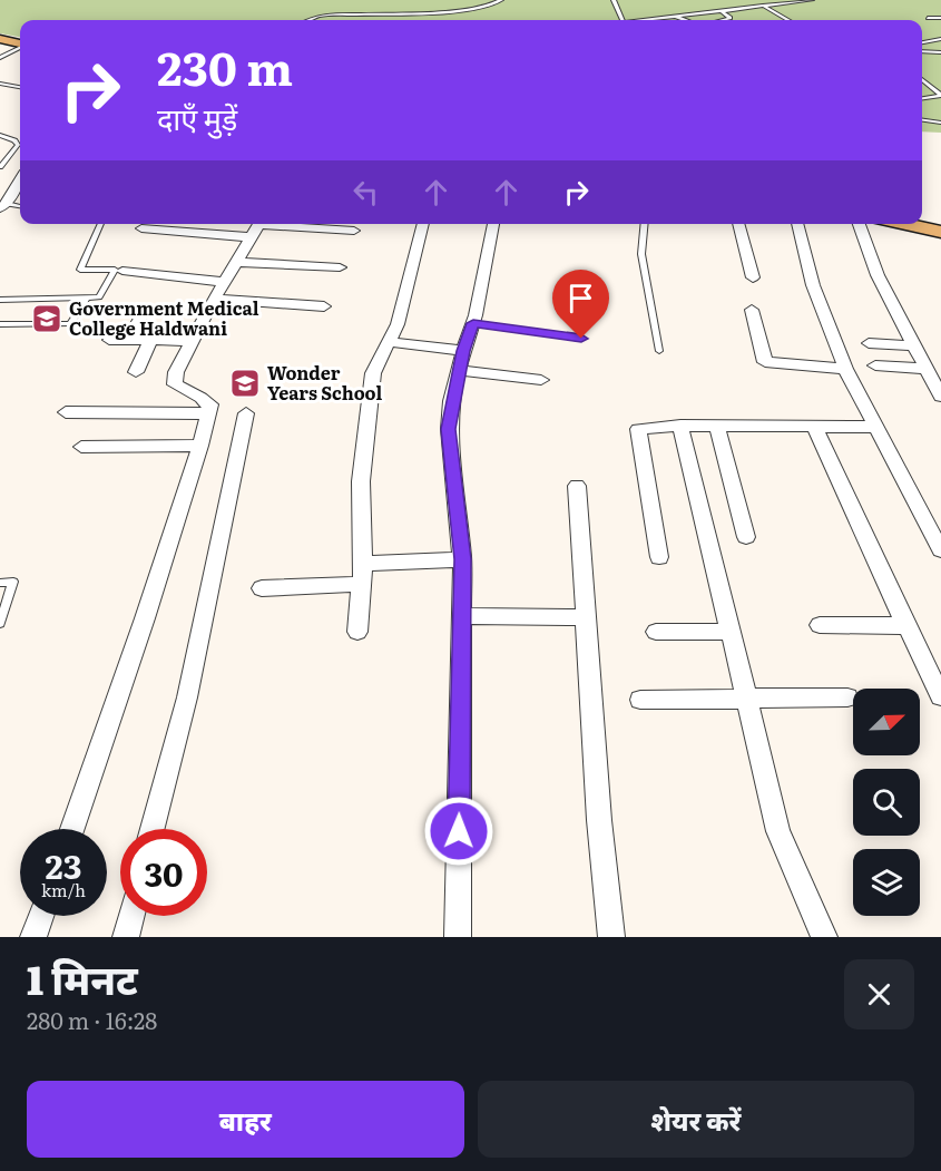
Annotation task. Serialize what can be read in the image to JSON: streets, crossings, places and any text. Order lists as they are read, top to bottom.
{
  "places": {
    "school or university": ["Government Medical College Haldwani", "Wonder Years School"]
  },
  "north": "top right",
  "page": {
    "turn": ["230 m", "दाएँ मुड़ें"],
    "speed": "23 km/h",
    "limit": "30",
    "heading": ["1 मिनट", "280 m · 16:28"],
    "buttons": ["बाहर", "शेयर करें"]
  }
}
